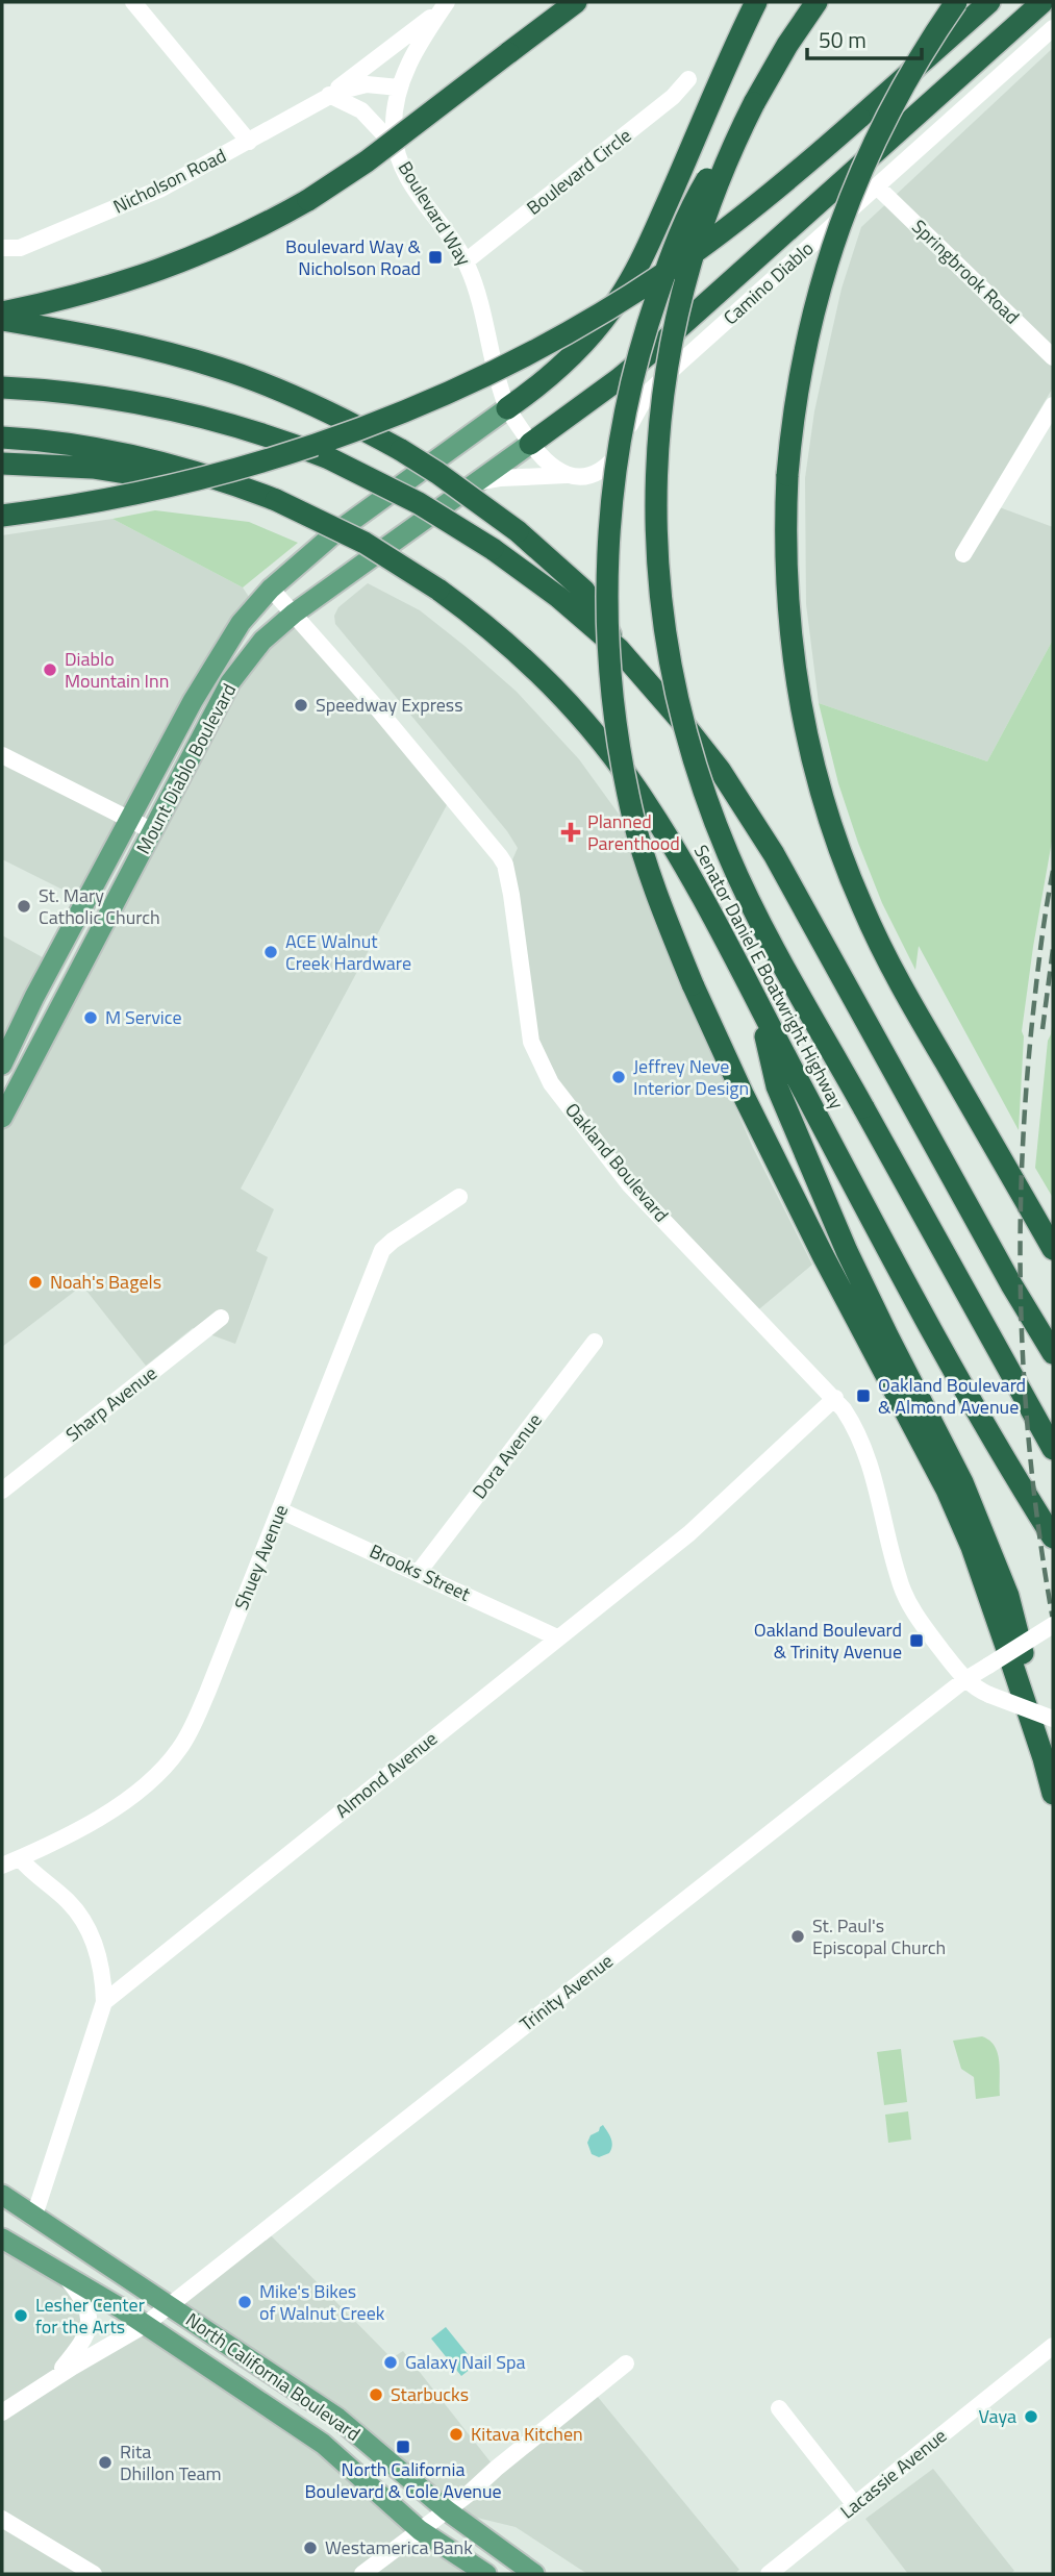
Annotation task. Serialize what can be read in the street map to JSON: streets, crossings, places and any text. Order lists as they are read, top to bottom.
{
  "streets": {
    "highway": ["Senator Daniel E Boatwright Highway"],
    "main road": ["Mount Diablo Boulevard", "North California Boulevard"],
    "street": [
      "Boulevard Circle",
      "Nicholson Road",
      "Boulevard Way",
      "Springbrook Road",
      "Camino Diablo",
      "Oakland Boulevard",
      "Sharp Avenue",
      "Dora Avenue",
      "Shuey Avenue",
      "Brooks Street",
      "Almond Avenue",
      "Trinity Avenue",
      "Lacassie Avenue"
    ]
  },
  "crossings": [
    ["Boulevard Circle", "Boulevard Way"],
    ["Nicholson Road", "Boulevard Way"],
    ["Boulevard Way", "Mount Diablo Boulevard"],
    ["Springbrook Road", "Camino Diablo"],
    ["Camino Diablo", "Mount Diablo Boulevard"],
    ["Mount Diablo Boulevard", "Oakland Boulevard"],
    ["Oakland Boulevard", "Almond Avenue"],
    ["Oakland Boulevard", "Trinity Avenue"],
    ["Dora Avenue", "Brooks Street"],
    ["Shuey Avenue", "Brooks Street"],
    ["Brooks Street", "Almond Avenue"],
    ["Trinity Avenue", "North California Boulevard"]
  ],
  "places": {
    "transit": [
      "Boulevard Way & Nicholson Road",
      "Oakland Boulevard & Almond Avenue",
      "Oakland Boulevard & Trinity Avenue",
      "North California Boulevard & Cole Avenue"
    ],
    "other": [
      "Diablo Mountain Inn",
      "Speedway Express",
      "St. Mary Catholic Church",
      "ACE Walnut Creek Hardware",
      "M Service",
      "Jeffrey Neve Interior Design",
      "Noah's Bagels",
      "St. Paul's Episcopal Church",
      "Mike's Bikes of Walnut Creek",
      "Lesher Center for the Arts",
      "Galaxy Nail Spa",
      "Starbucks",
      "Vaya",
      "Kitava Kitchen",
      "Rita Dhillon Team",
      "Westamerica Bank"
    ],
    "health": ["Planned Parenthood"]
  },
  "scale_bar": "50 m"
}
